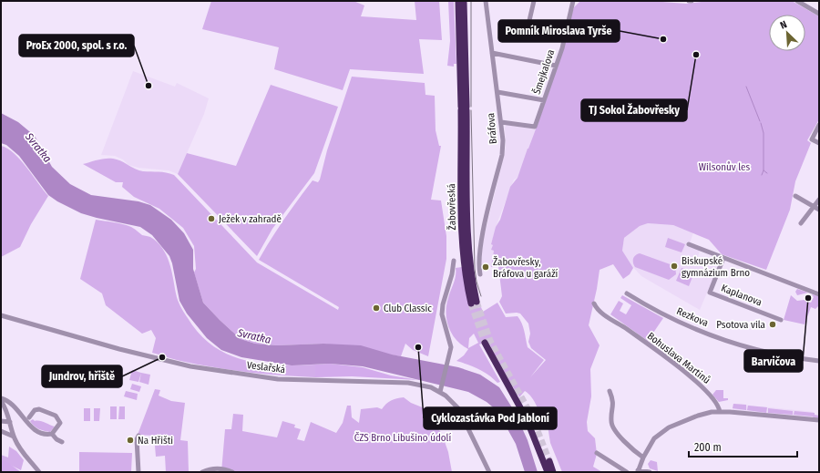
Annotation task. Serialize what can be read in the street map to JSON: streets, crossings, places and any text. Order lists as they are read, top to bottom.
{
  "streets": {
    "highway": ["Žabovřeská"],
    "street": [
      "Šmejkalova",
      "Bráfova",
      "Kaplanova",
      "Rezkova",
      "Bohuslava Martinů",
      "Veslařská"
    ]
  },
  "crossings": [
    ["Šmejkalova", "Bráfova"]
  ],
  "water": ["Svratka"],
  "parks": ["Wilsonův les", "ČZS Brno Libušino údolí"],
  "places": [
    "Pomník Miroslava Tyrše",
    "TJ Sokol Žabovřesky",
    "ProEx 2000, spol. s r.o.",
    "Ježek v zahradě",
    "Biskupské gymnázium Brno",
    "Žabovřesky, Bráfova u garáží",
    "Barvičova",
    "Club Classic",
    "Psotova vila",
    "Cyklozastávka Pod Jabloní",
    "Jundrov, hřiště",
    "Na Hřišti"
  ],
  "scale_bar": "200 m",
  "north": "top left"
}
